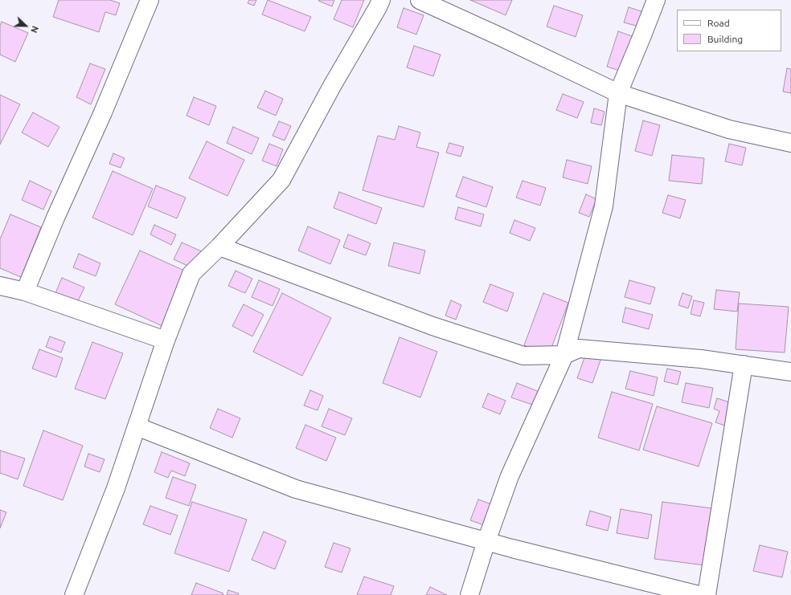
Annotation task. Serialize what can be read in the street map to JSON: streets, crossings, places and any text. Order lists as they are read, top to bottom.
{
  "legend": ["Road", "Building"],
  "north": "right"
}
